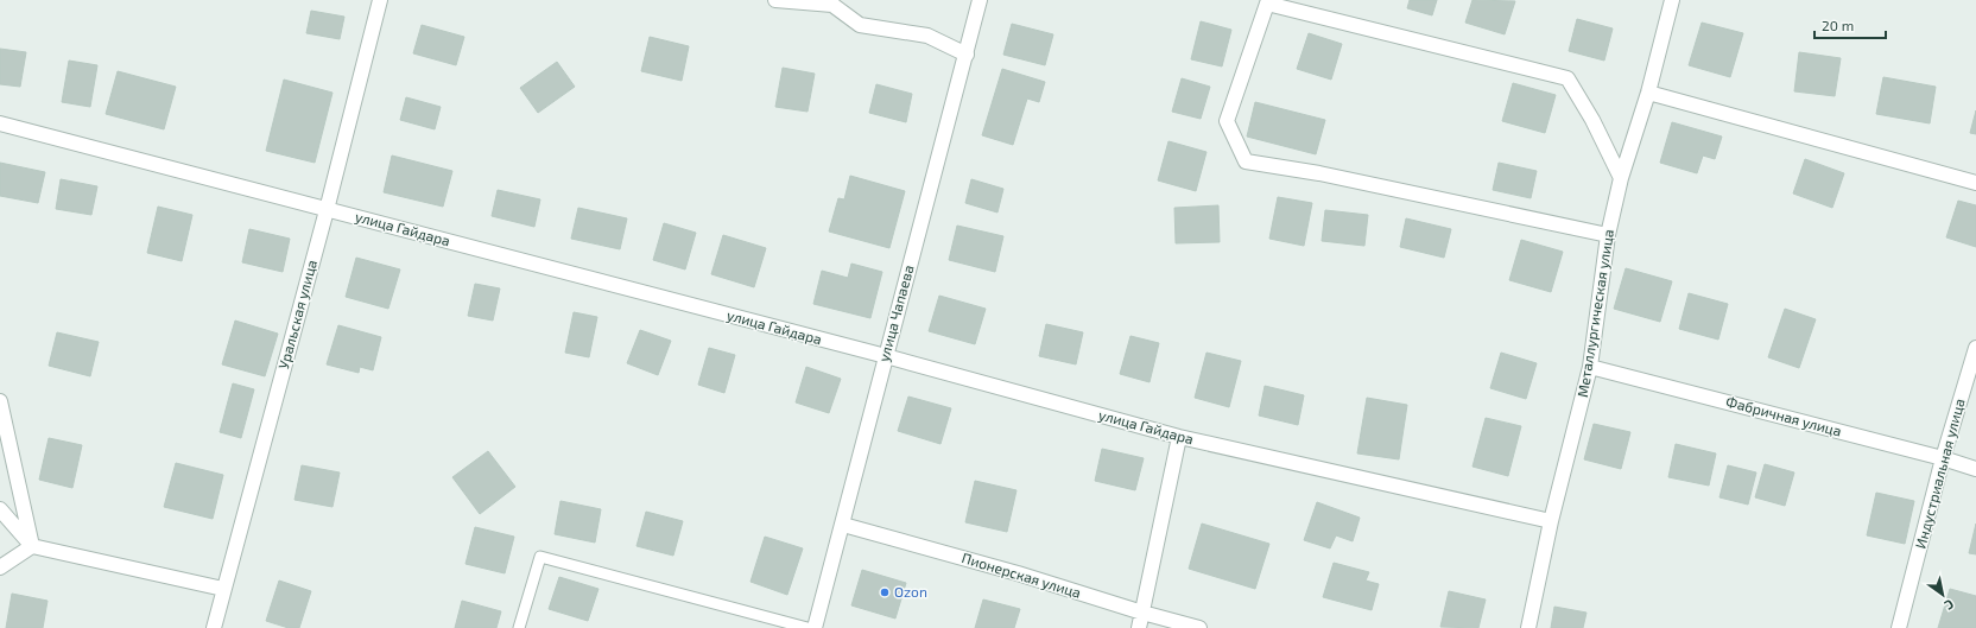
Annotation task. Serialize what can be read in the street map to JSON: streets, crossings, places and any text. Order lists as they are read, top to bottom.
{
  "streets": {
    "street": [
      "улица Гайдара",
      "улица Чапаева",
      "Металлургическая улица",
      "Уральская улица",
      "Фабричная улица",
      "Индустриальная улица",
      "Пионерская улица"
    ]
  },
  "crossings": [
    ["улица Гайдара", "улица Чапаева"],
    ["улица Гайдара", "Металлургическая улица"],
    ["улица Гайдара", "Уральская улица"],
    ["улица Чапаева", "Пионерская улица"],
    ["Металлургическая улица", "Фабричная улица"],
    ["Фабричная улица", "Индустриальная улица"]
  ],
  "places": ["Ozon"],
  "scale_bar": "20 m",
  "north": "bottom right"
}
